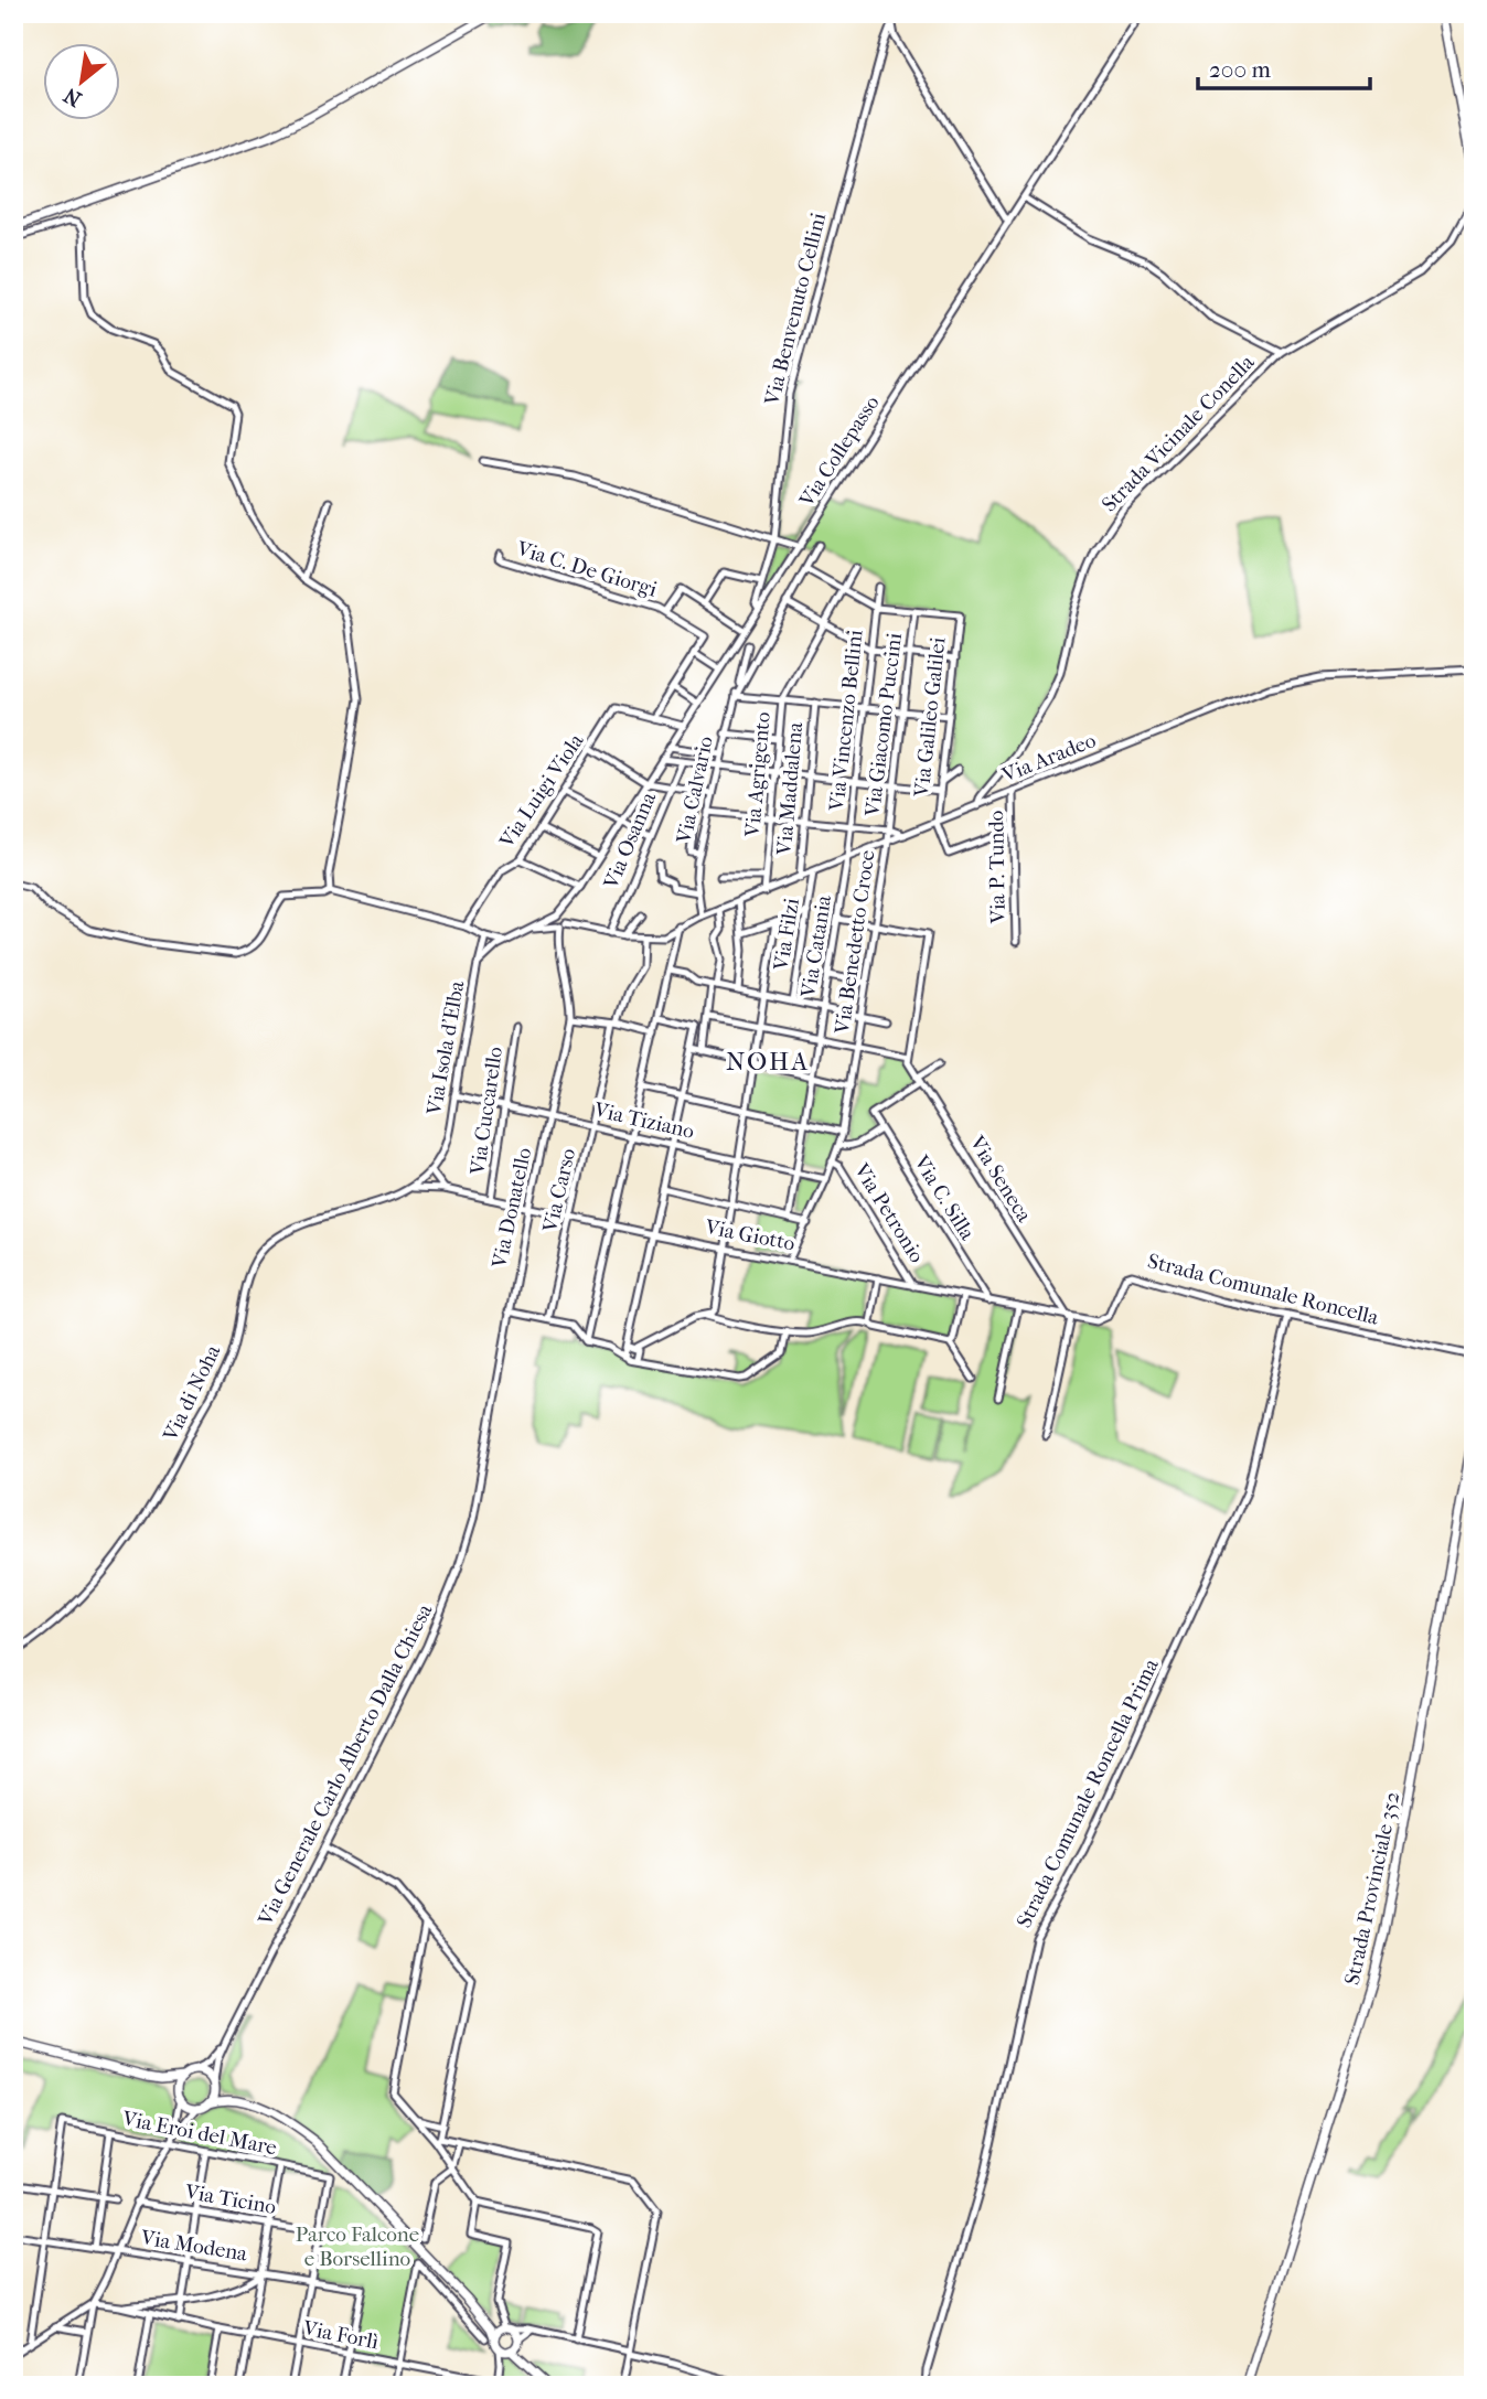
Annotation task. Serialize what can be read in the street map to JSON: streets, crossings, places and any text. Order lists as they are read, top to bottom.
{
  "streets": {
    "main road": ["Strada Provinciale 352"],
    "street": [
      "Via Benvenuto Cellini",
      "Strada Vicinale Conella",
      "Via Collepasso",
      "Via C. De Giorgi",
      "Via Galileo Galilei",
      "Via Vincenzo Bellini",
      "Via Giacomo Puccini",
      "Via Aradeo",
      "Via Agrigento",
      "Via Maddalena",
      "Via Calvario",
      "Via Luigi Viola",
      "Via Osanna",
      "Via P. Tundo",
      "Via Filzi",
      "Via Benedetto Croce",
      "Via Catania",
      "Via Isola d'Elba",
      "Via Cuccarello",
      "Via Tiziano",
      "Via Seneca",
      "Via Carso",
      "Via C. Silla",
      "Via Donatello",
      "Via Petronio",
      "Via Giotto",
      "Strada Comunale Roncella",
      "Via di Noha",
      "Via Generale Carlo Alberto Dalla Chiesa",
      "Strada Comunale Roncella Prima",
      "Via Eroi del Mare",
      "Via Ticino",
      "Via Modena",
      "Via Forlì"
    ]
  },
  "crossings": [
    ["Via Benvenuto Cellini", "Via Collepasso"],
    ["Strada Vicinale Conella", "Via Aradeo"],
    ["Via Collepasso", "Via Isola d'Elba"],
    ["Via Collepasso", "Via Donatello"],
    ["Via Galileo Galilei", "Via Giacomo Puccini"],
    ["Via Galileo Galilei", "Via Aradeo"],
    ["Via Vincenzo Bellini", "Via Aradeo"],
    ["Via Vincenzo Bellini", "Via Catania"],
    ["Via Giacomo Puccini", "Via Aradeo"],
    ["Via Giacomo Puccini", "Via Benedetto Croce"],
    ["Via Aradeo", "Via Agrigento"],
    ["Via Aradeo", "Via Maddalena"],
    ["Via Aradeo", "Via Calvario"],
    ["Via Aradeo", "Via P. Tundo"],
    ["Via Aradeo", "Via Filzi"],
    ["Via Aradeo", "Via Benedetto Croce"],
    ["Via Aradeo", "Via Catania"],
    ["Via Aradeo", "Via Carso"],
    ["Via Benedetto Croce", "Via Tiziano"],
    ["Via Benedetto Croce", "Via Petronio"],
    ["Via Benedetto Croce", "Via Giotto"],
    ["Via Catania", "Via Tiziano"],
    ["Via Isola d'Elba", "Via Tiziano"],
    ["Via Isola d'Elba", "Via Donatello"],
    ["Via Isola d'Elba", "Via Giotto"],
    ["Via Isola d'Elba", "Via di Noha"],
    ["Via Cuccarello", "Via Tiziano"],
    ["Via Cuccarello", "Via Giotto"],
    ["Via Tiziano", "Via Carso"],
    ["Via Tiziano", "Via Donatello"],
    ["Via Seneca", "Via C. Silla"],
    ["Via Seneca", "Via Giotto"],
    ["Via Seneca", "Strada Comunale Roncella"],
    ["Via Carso", "Via Giotto"],
    ["Via C. Silla", "Via Giotto"],
    ["Via Donatello", "Via Giotto"],
    ["Via Donatello", "Via Generale Carlo Alberto Dalla Chiesa"],
    ["Via Petronio", "Via Giotto"],
    ["Via Giotto", "Strada Comunale Roncella"],
    ["Via Giotto", "Via di Noha"],
    ["Strada Comunale Roncella", "Strada Comunale Roncella Prima"],
    ["Via Eroi del Mare", "Via Ticino"],
    ["Via Modena", "Via Forlì"]
  ],
  "districts": ["NOHA"],
  "parks": ["Parco Falcone e Borsellino"],
  "scale_bar": "200 m",
  "north": "bottom left"
}
